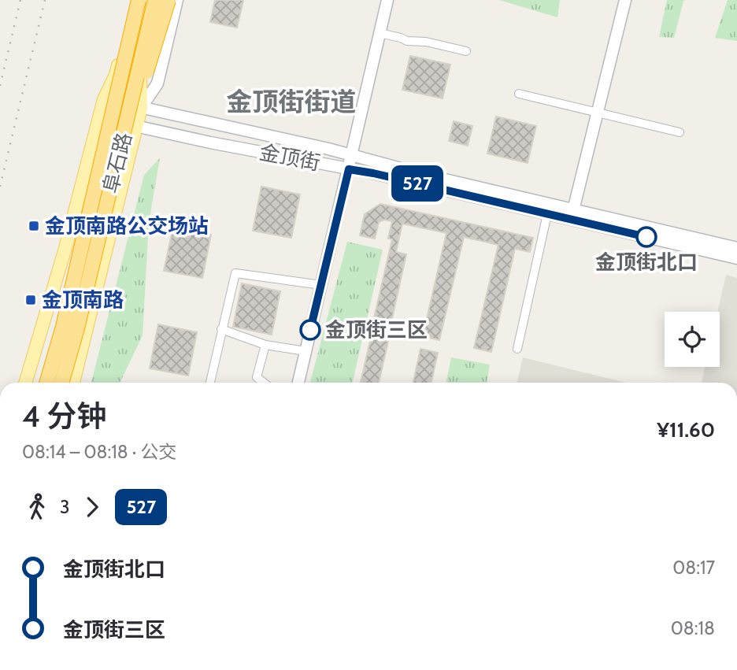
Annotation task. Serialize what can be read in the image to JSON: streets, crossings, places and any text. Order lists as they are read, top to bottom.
{
  "streets": {
    "highway": ["阜石路"],
    "main road": ["金顶街"]
  },
  "crossings": [
    ["金顶街", "阜石路"]
  ],
  "districts": ["金顶街街道"],
  "places": {
    "transit": ["金顶南路公交场站", "金顶南路"],
    "other": ["金顶街北口", "金顶街三区"]
  },
  "lines": ["bus line 527"],
  "page": {
    "on_map": "527",
    "heading": ["4 分钟", "08:14 – 08:18 · 公交", "¥11.60"],
    "legs": ["3", "527"],
    "list": [
      {
        "name": "金顶街北口",
        "value": "08:17"
      },
      {
        "name": "金顶街三区",
        "value": "08:18"
      }
    ]
  }
}
